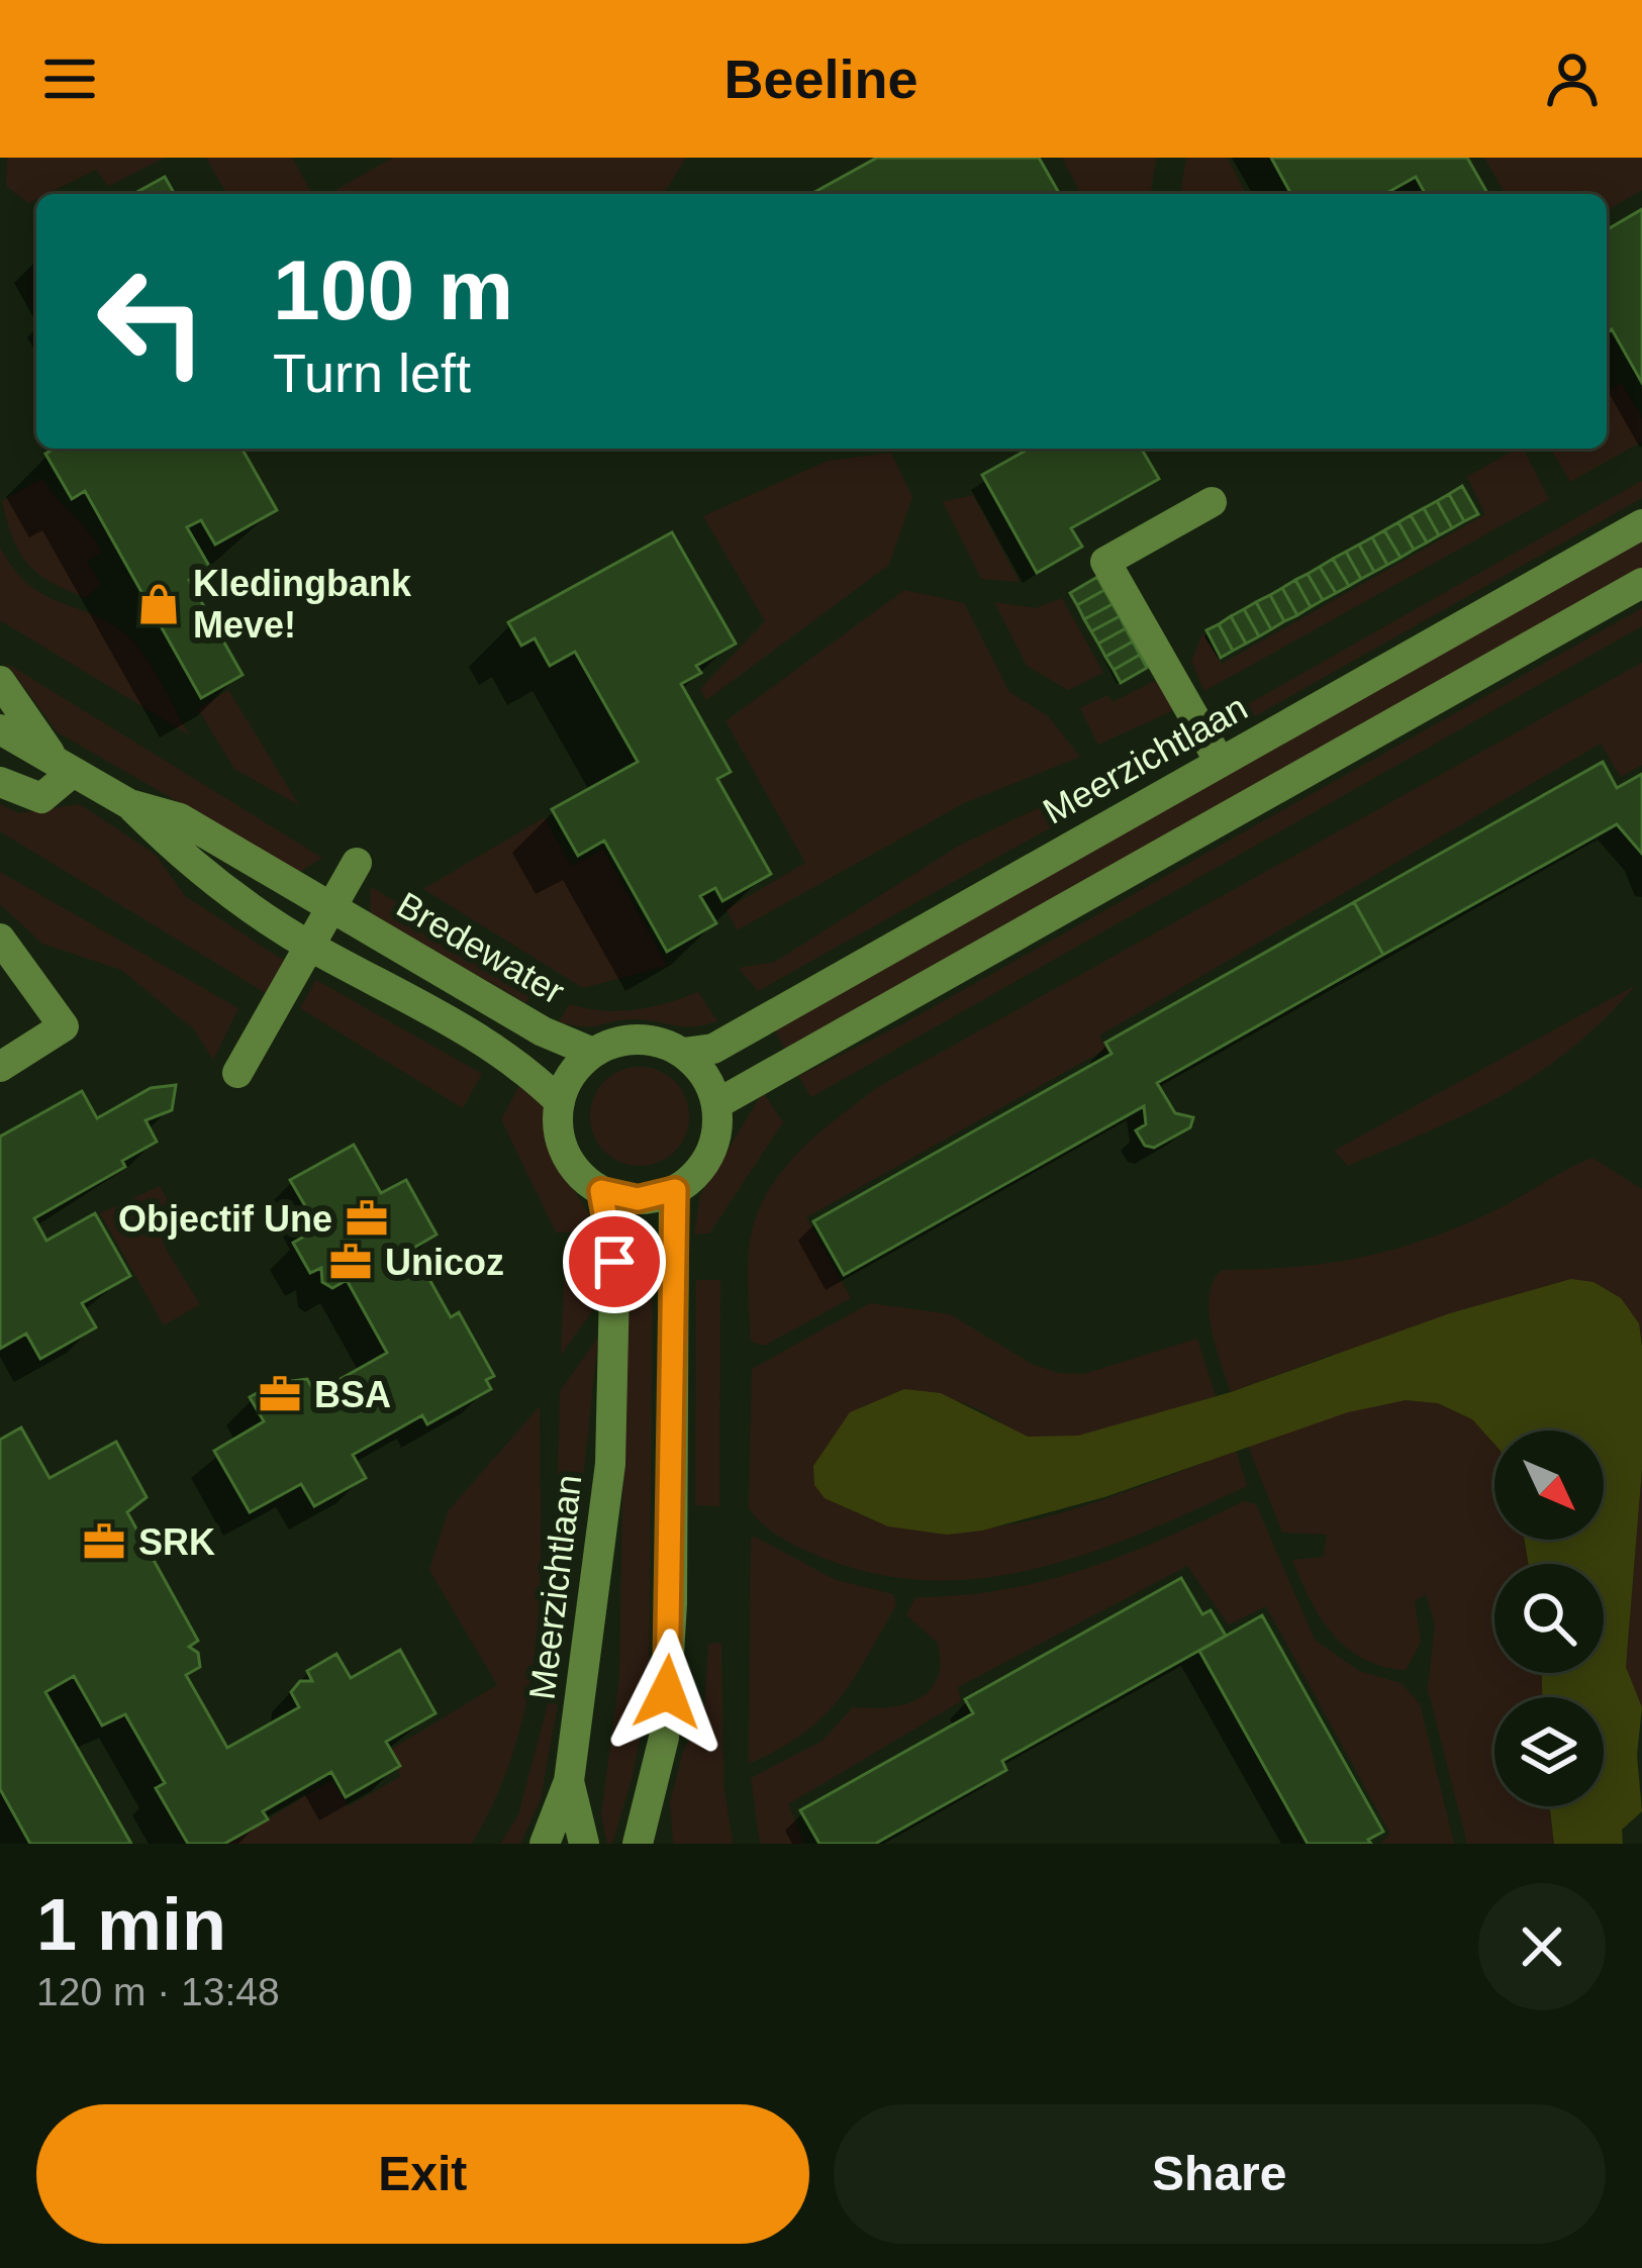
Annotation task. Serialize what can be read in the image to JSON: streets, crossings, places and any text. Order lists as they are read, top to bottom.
{
  "streets": {
    "street": ["Meerzichtlaan", "Bredewater"]
  },
  "crossings": [
    ["Meerzichtlaan", "Bredewater"]
  ],
  "places": {
    "shop": ["Kledingbank Meve!"],
    "office": [
      "Objectif Une",
      "Unicoz",
      "BSA",
      "SRK"
    ]
  },
  "north": "bottom right",
  "page": {
    "header": "Beeline",
    "turn": ["100 m", "Turn left"],
    "heading": ["1 min", "120 m · 13:48"],
    "buttons": ["Exit", "Share"]
  }
}
